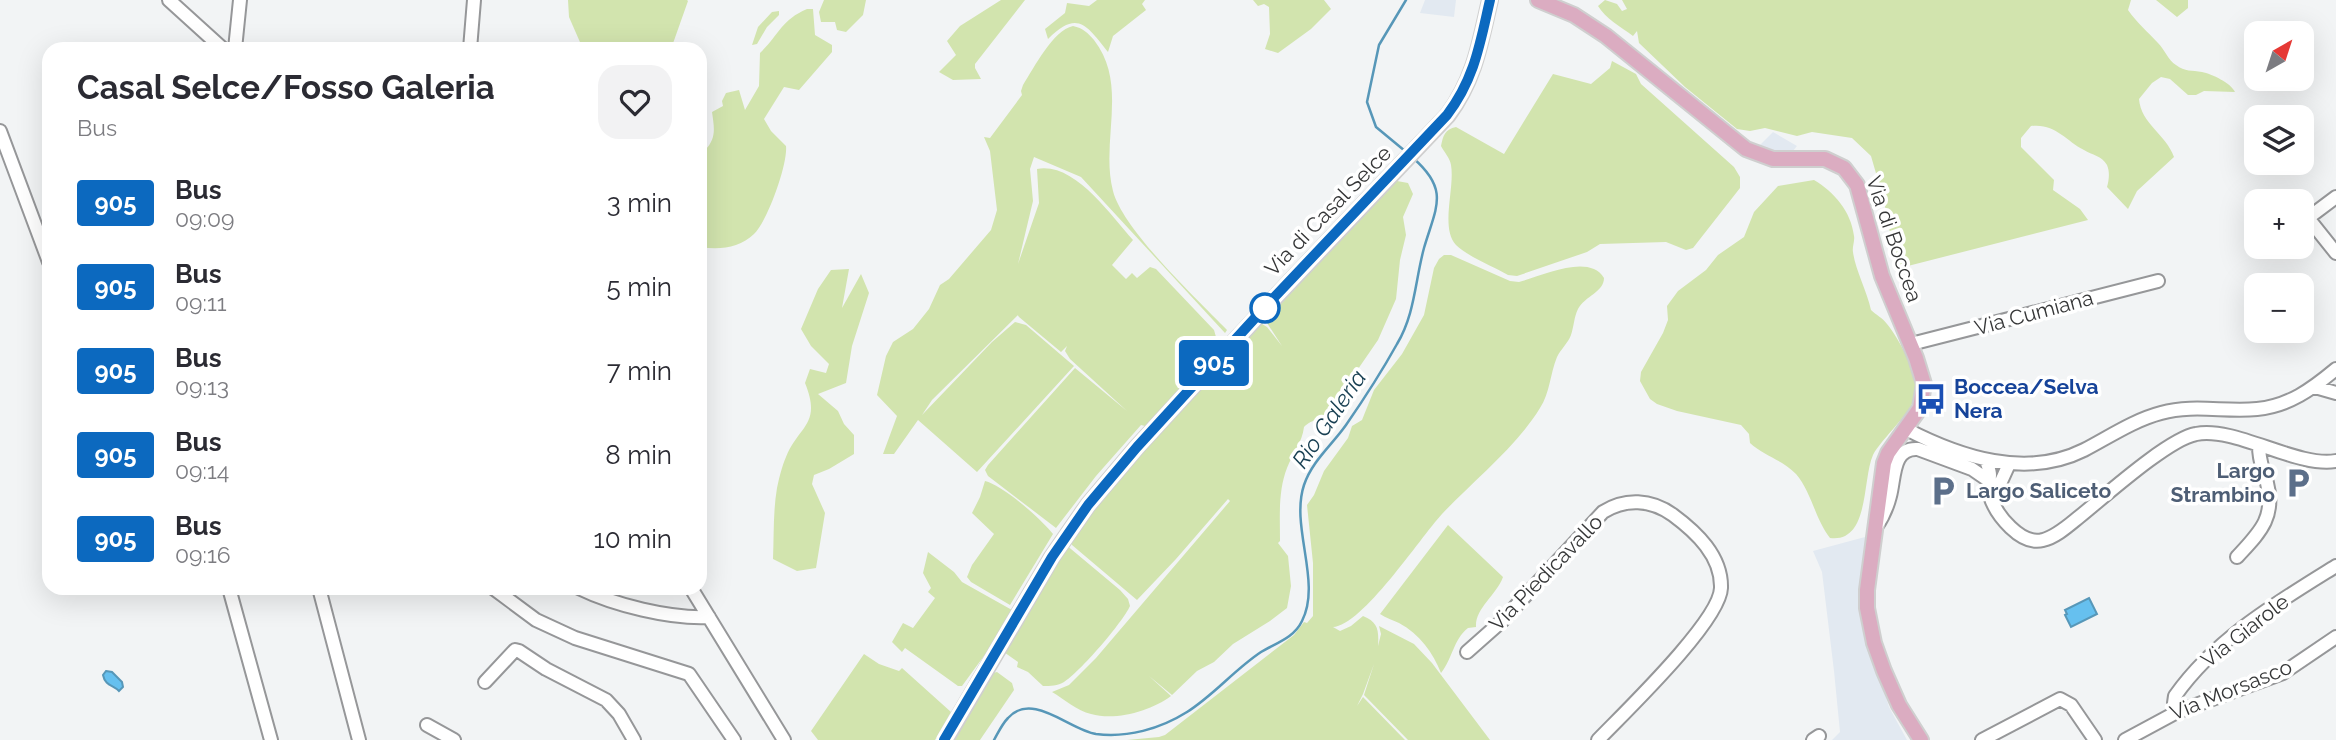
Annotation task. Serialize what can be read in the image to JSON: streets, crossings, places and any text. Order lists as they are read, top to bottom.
{
  "streets": {
    "main road": ["Via di Casal Selce", "Via di Boccea"],
    "street": [
      "Via Cumiana",
      "Via Piedicavallo",
      "Via Giarole",
      "Via Morsasco"
    ]
  },
  "crossings": [
    ["Via di Boccea", "Via Cumiana"],
    ["Via Giarole", "Via Morsasco"]
  ],
  "water": ["Rio Galeria"],
  "places": {
    "bus stop": ["Boccea/Selva Nera"],
    "parking": ["Largo Strambino", "Largo Saliceto"]
  },
  "lines": ["bus line 905"],
  "north": "top right",
  "page": {
    "on_map": "905",
    "map_buttons": ["+", "−"],
    "heading": ["Casal Selce/Fosso Galeria", "Bus"],
    "list": [
      {
        "mark": "905",
        "name": "Bus",
        "note": "09:09",
        "value": "3 min"
      },
      {
        "mark": "905",
        "name": "Bus",
        "note": "09:11",
        "value": "5 min"
      },
      {
        "mark": "905",
        "name": "Bus",
        "note": "09:13",
        "value": "7 min"
      },
      {
        "mark": "905",
        "name": "Bus",
        "note": "09:14",
        "value": "8 min"
      },
      {
        "mark": "905",
        "name": "Bus",
        "note": "09:16",
        "value": "10 min"
      }
    ]
  }
}
